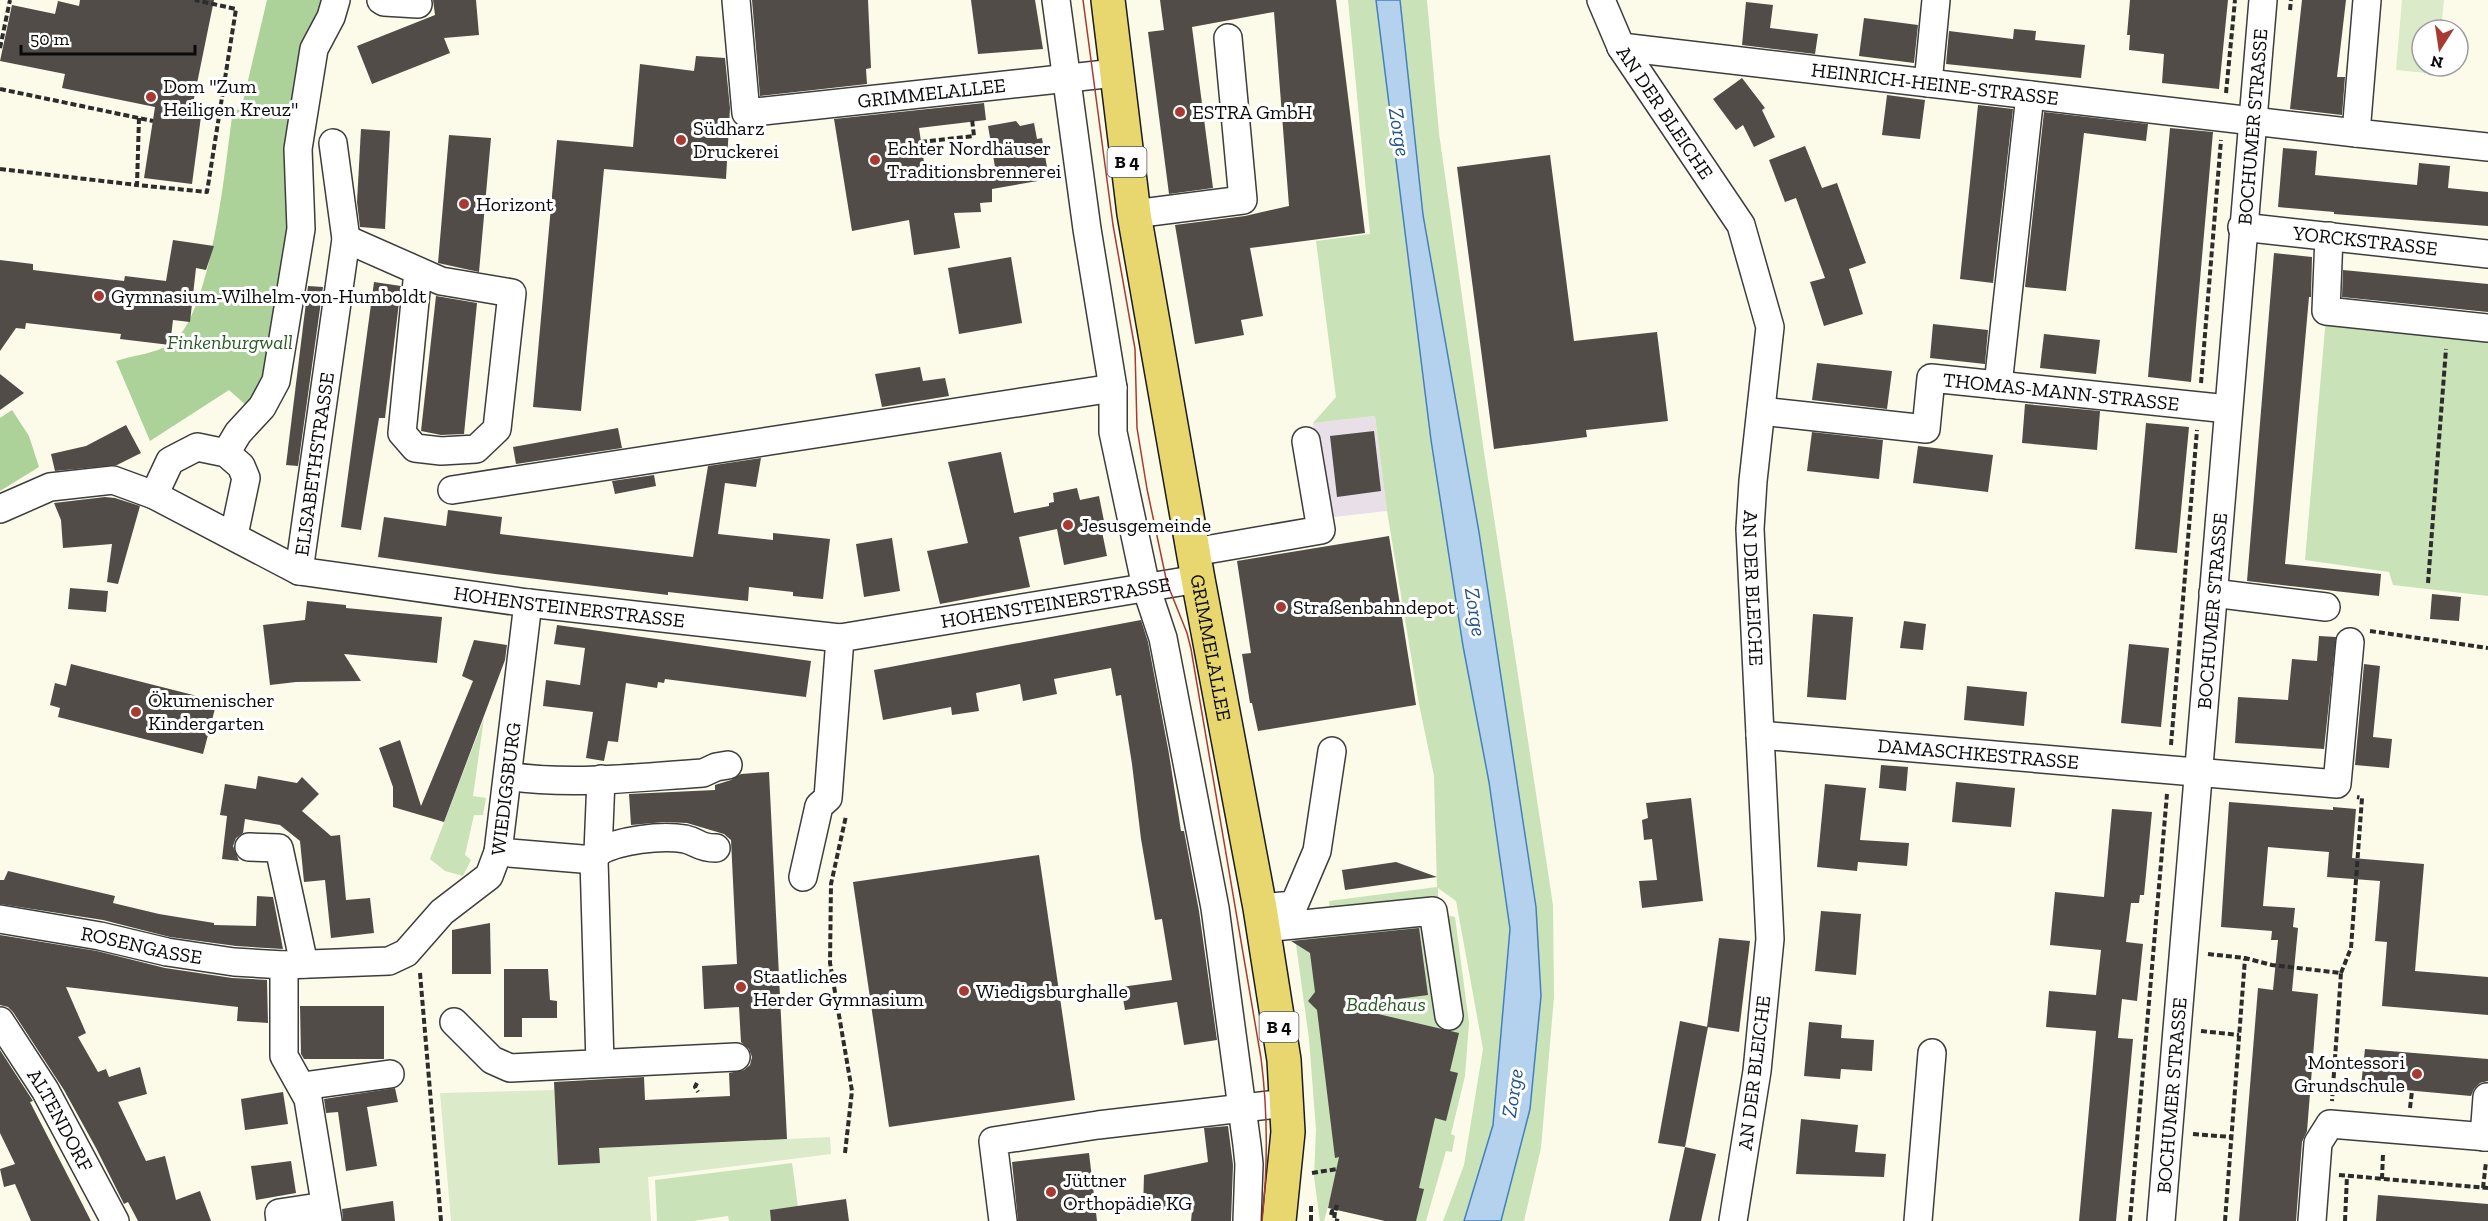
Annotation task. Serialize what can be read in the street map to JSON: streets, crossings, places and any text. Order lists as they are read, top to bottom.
{
  "streets": {
    "main road": ["GRIMMELALLEE", "B 4"],
    "street": [
      "HEINRICH-HEINE-STRASSE",
      "AN DER BLEICHE",
      "BOCHUMER STRASSE",
      "YORCKSTRASSE",
      "THOMAS-MANN-STRASSE",
      "ELISABETHSTRASSE",
      "HOHENSTEINERSTRASSE",
      "DAMASCHKESTRASSE",
      "WIEDIGSBURG",
      "ROSENGASSE",
      "ALTENDORF"
    ]
  },
  "crossings": [
    ["HEINRICH-HEINE-STRASSE", "AN DER BLEICHE"],
    ["HEINRICH-HEINE-STRASSE", "BOCHUMER STRASSE"],
    ["GRIMMELALLEE", "HOHENSTEINERSTRASSE"],
    ["AN DER BLEICHE", "THOMAS-MANN-STRASSE"],
    ["AN DER BLEICHE", "DAMASCHKESTRASSE"],
    ["BOCHUMER STRASSE", "YORCKSTRASSE"],
    ["BOCHUMER STRASSE", "THOMAS-MANN-STRASSE"],
    ["BOCHUMER STRASSE", "DAMASCHKESTRASSE"],
    ["ELISABETHSTRASSE", "HOHENSTEINERSTRASSE"],
    ["HOHENSTEINERSTRASSE", "WIEDIGSBURG"],
    ["WIEDIGSBURG", "ROSENGASSE"]
  ],
  "water": ["Zorge"],
  "parks": ["Finkenburgwall", "Badehaus"],
  "places": [
    "Dom \"Zum Heiligen Kreuz\"",
    "ESTRA GmbH",
    "Südharz Druckerei",
    "Echter Nordhäuser Traditionsbrennerei",
    "Horizont",
    "Gymnasium-Wilhelm-von-Humboldt",
    "Jesusgemeinde",
    "Straßenbahndepot",
    "Ökumenischer Kindergarten",
    "Staatliches Herder Gymnasium",
    "Wiedigsburghalle",
    "Montessori Grundschule",
    "Jüttner Orthopädie KG"
  ],
  "scale_bar": "50 m",
  "north": "bottom"
}
